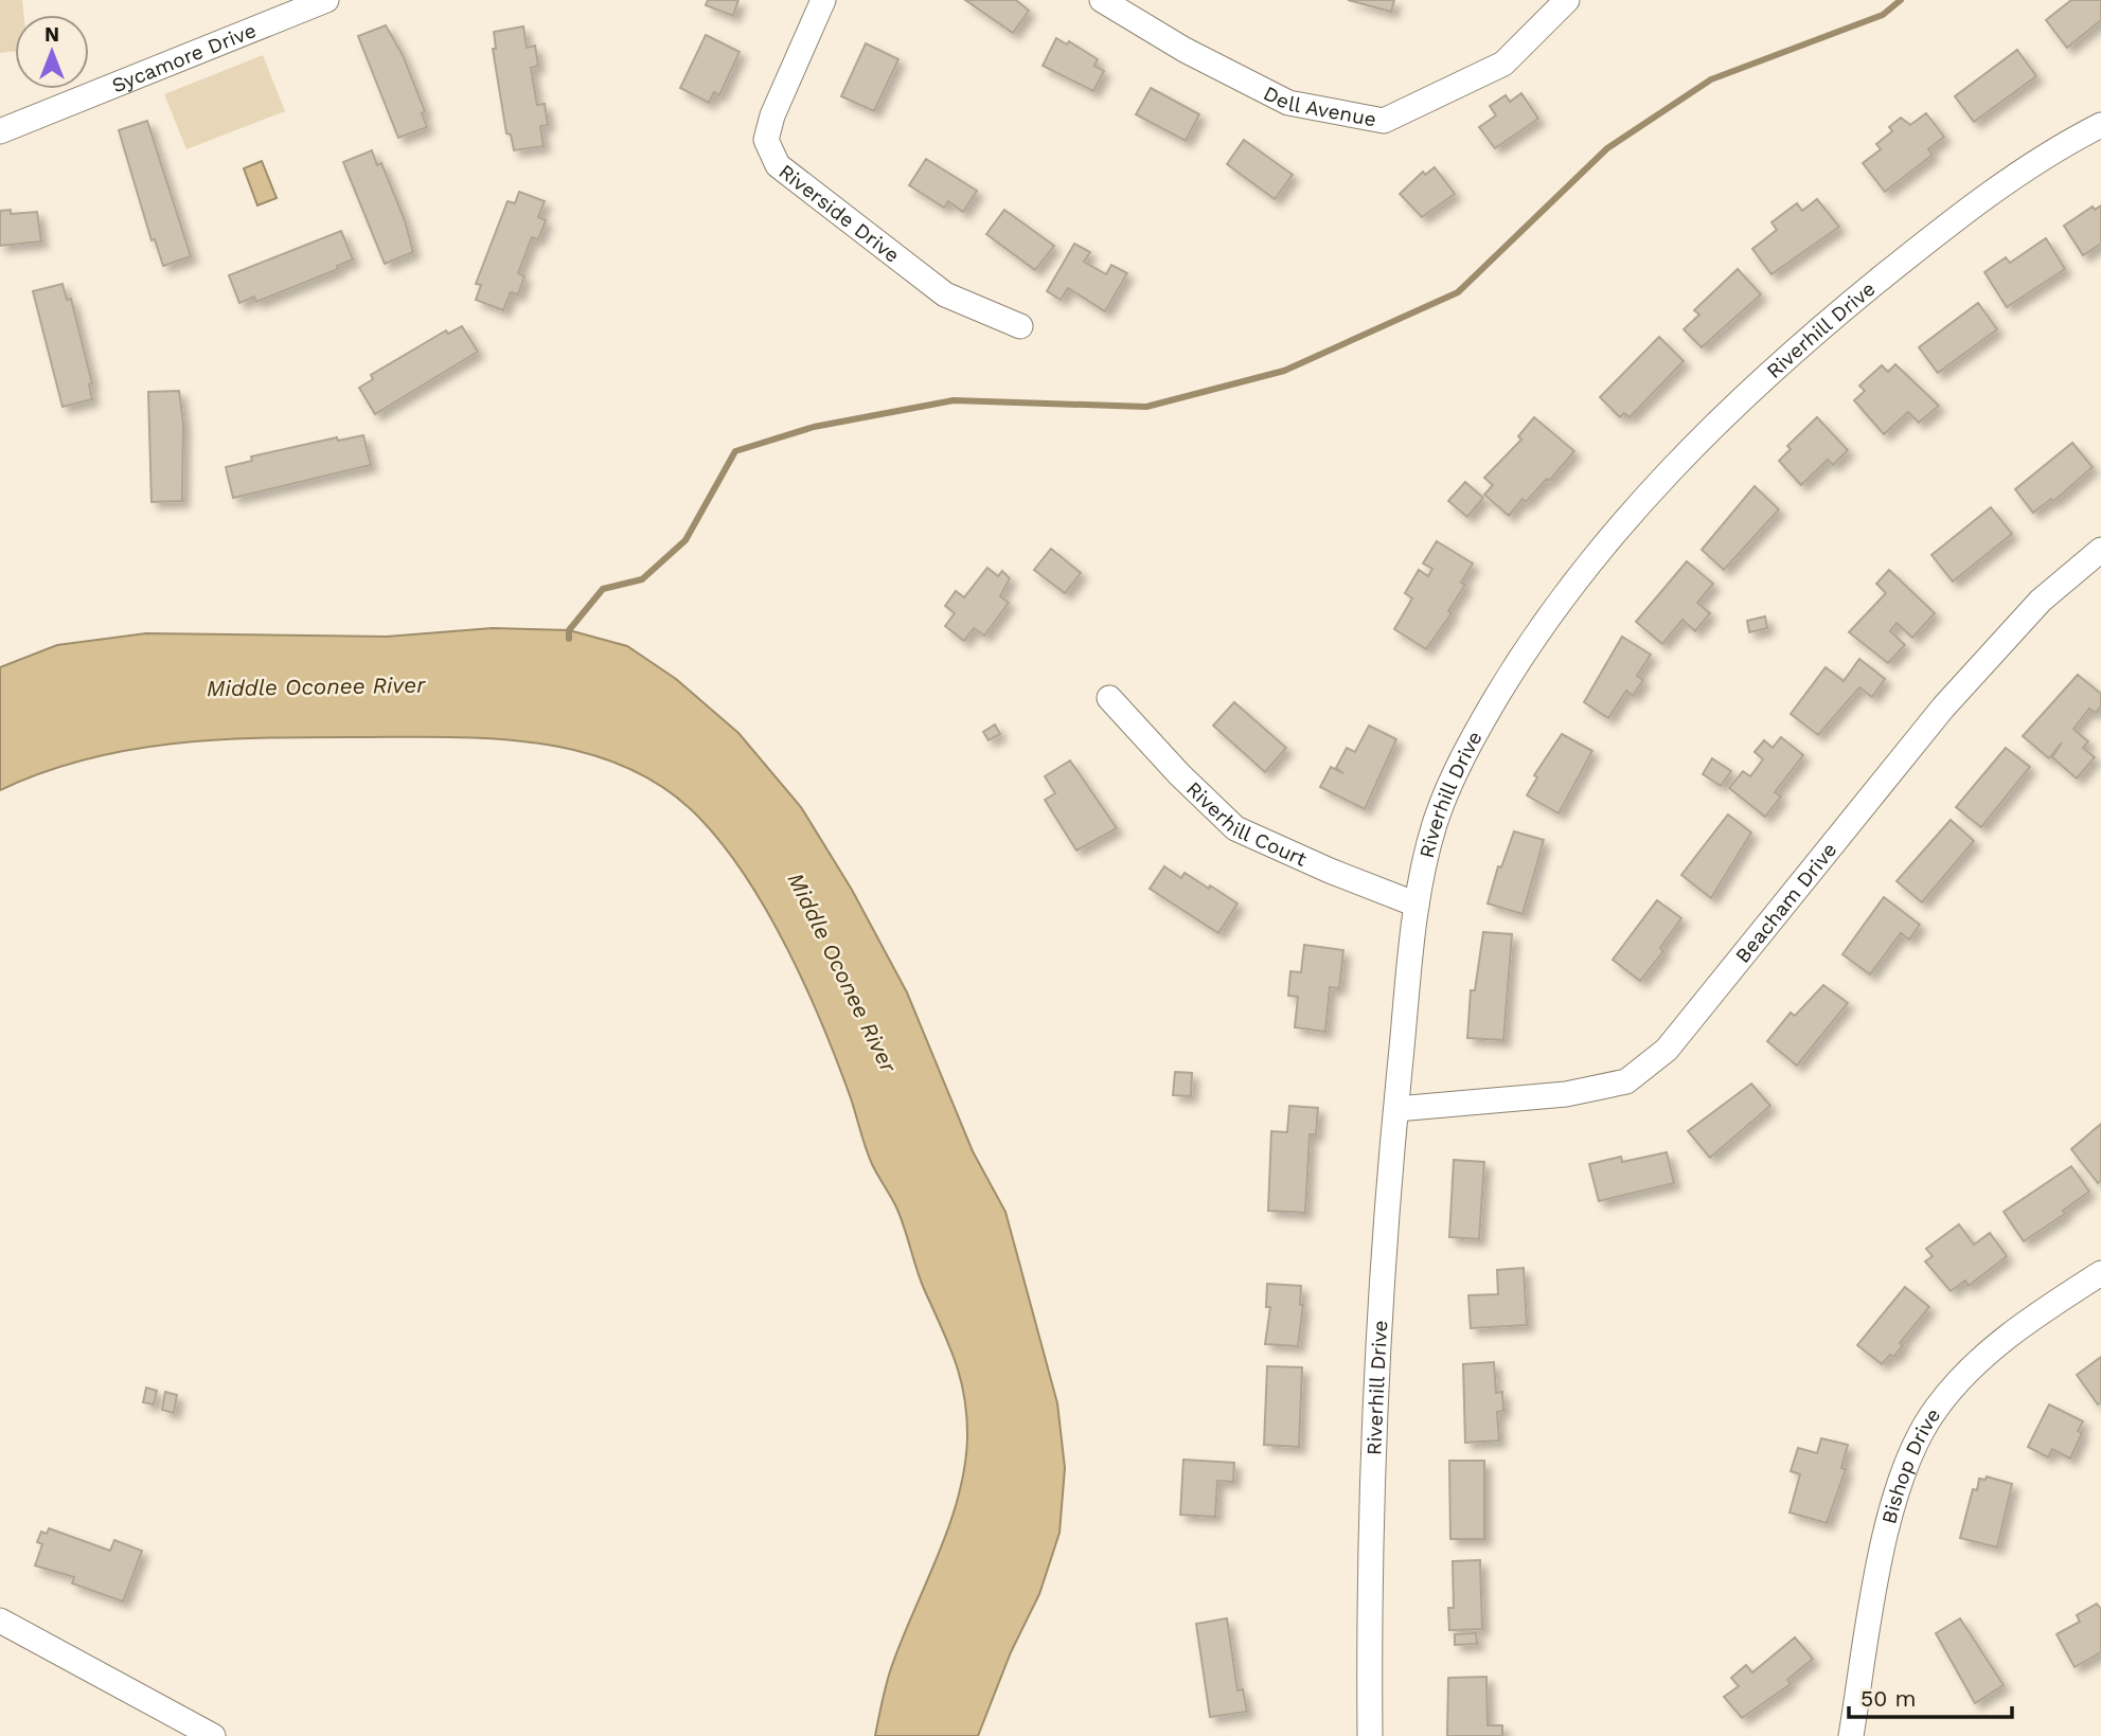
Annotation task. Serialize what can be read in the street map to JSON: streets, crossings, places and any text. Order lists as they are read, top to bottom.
{
  "streets": {
    "street": [
      "Sycamore Drive",
      "Dell Avenue",
      "Riverside Drive",
      "Riverhill Drive",
      "Riverhill Court",
      "Beacham Drive",
      "Bishop Drive"
    ]
  },
  "crossings": [
    ["Riverhill Drive", "Riverhill Court"],
    ["Riverhill Drive", "Beacham Drive"]
  ],
  "water": ["Middle Oconee River"],
  "scale_bar": "50 m",
  "north": "top"
}
